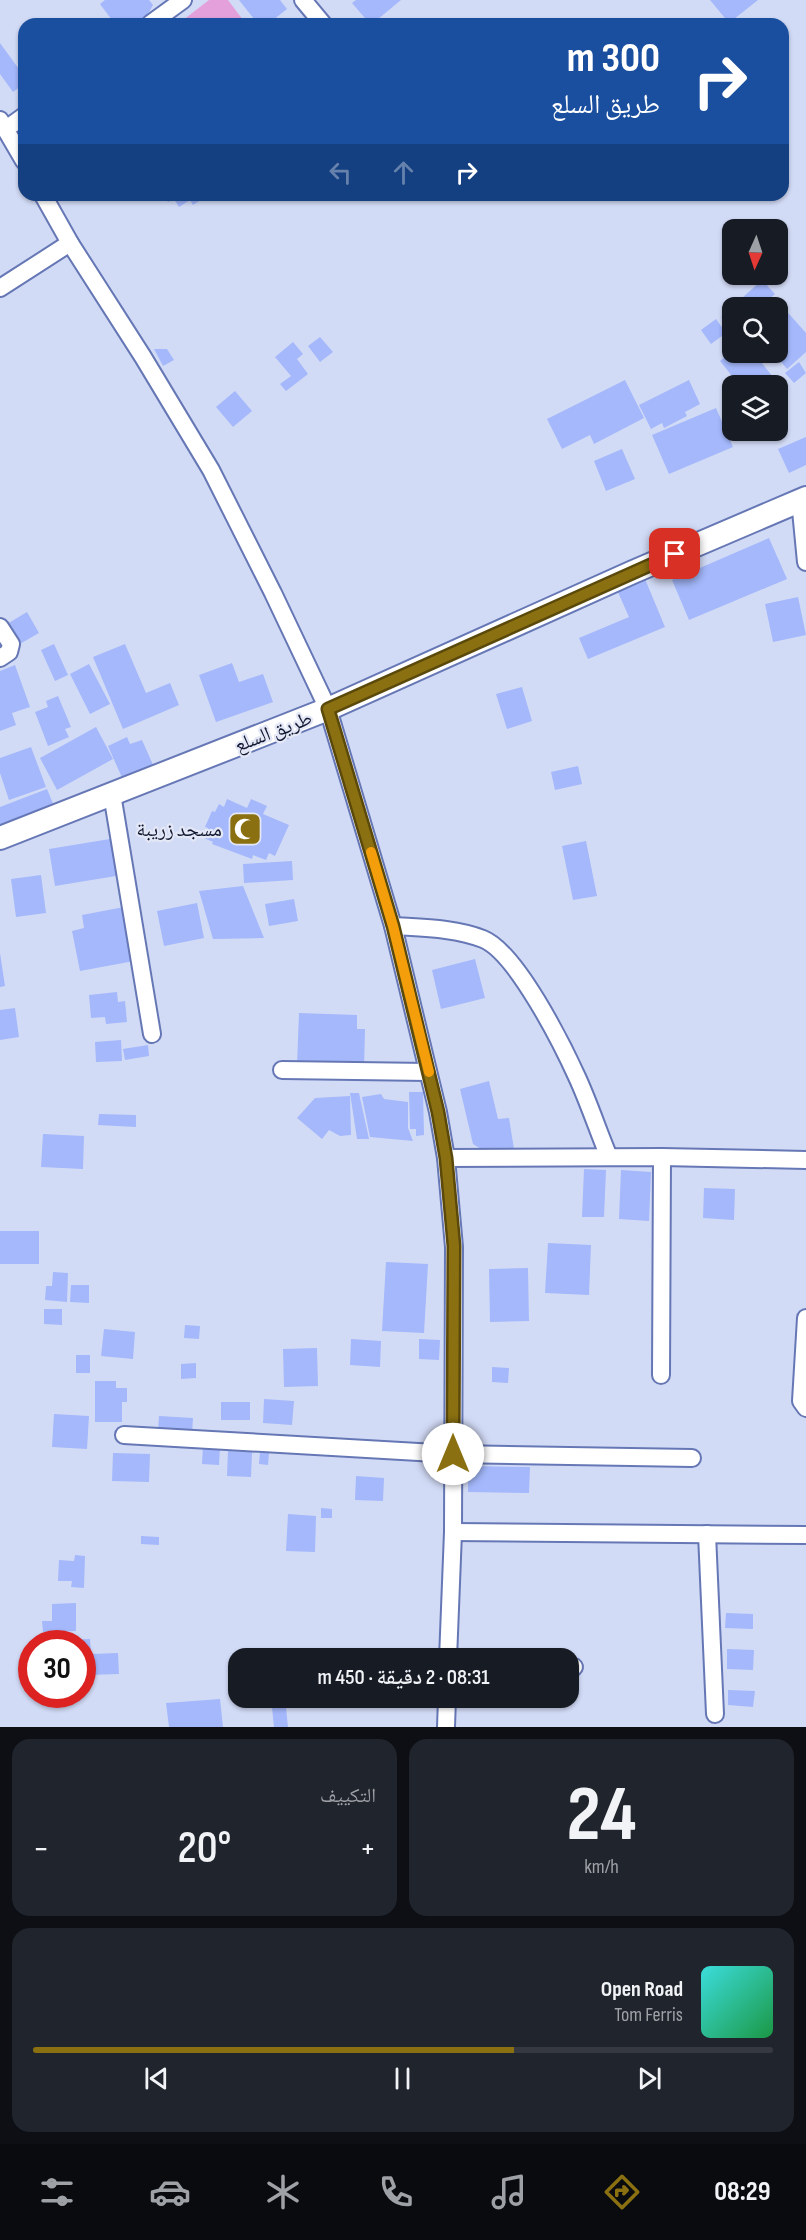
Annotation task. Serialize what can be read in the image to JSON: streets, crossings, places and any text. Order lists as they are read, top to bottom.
{
  "streets": {
    "street": ["طريق السلع"]
  },
  "places": {
    "mosque": ["مسجد زريبة"]
  },
  "north": "bottom",
  "page": {
    "turn": ["300 m", "طريق السلع"],
    "limit": "30",
    "trip": "08:31 · 2 دقيقة · 450 m",
    "tile": [
      ["24", "km/h"],
      "التكييف"
    ],
    "heat": ["−", "20°", "+"],
    "song": ["Open Road", "Tom Ferris"],
    "tabs": "08:29"
  }
}
